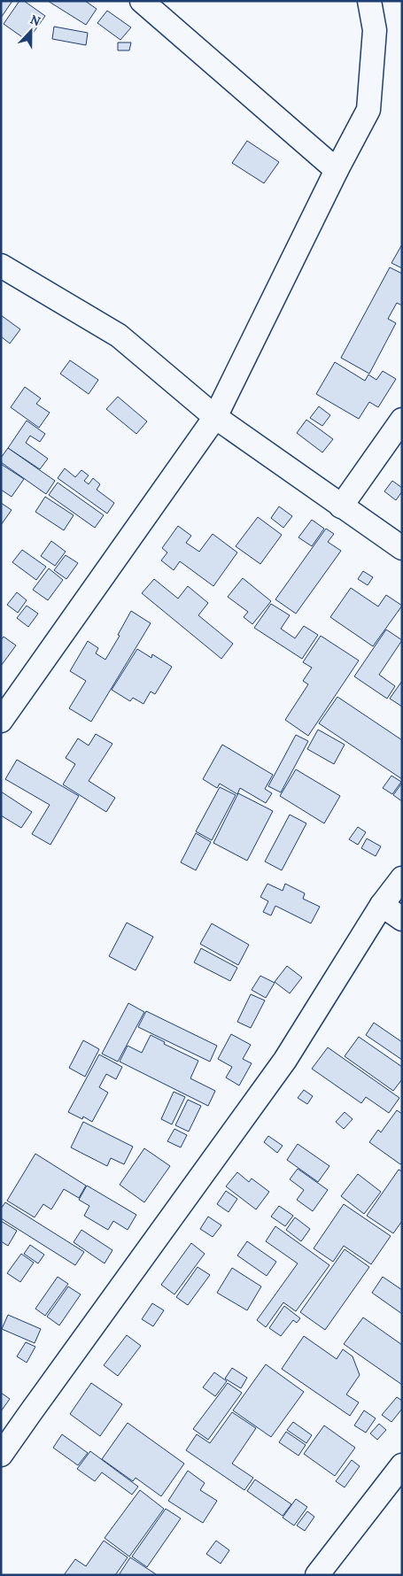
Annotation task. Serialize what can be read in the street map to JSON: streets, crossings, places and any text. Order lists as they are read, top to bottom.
{
  "north": "top"
}
